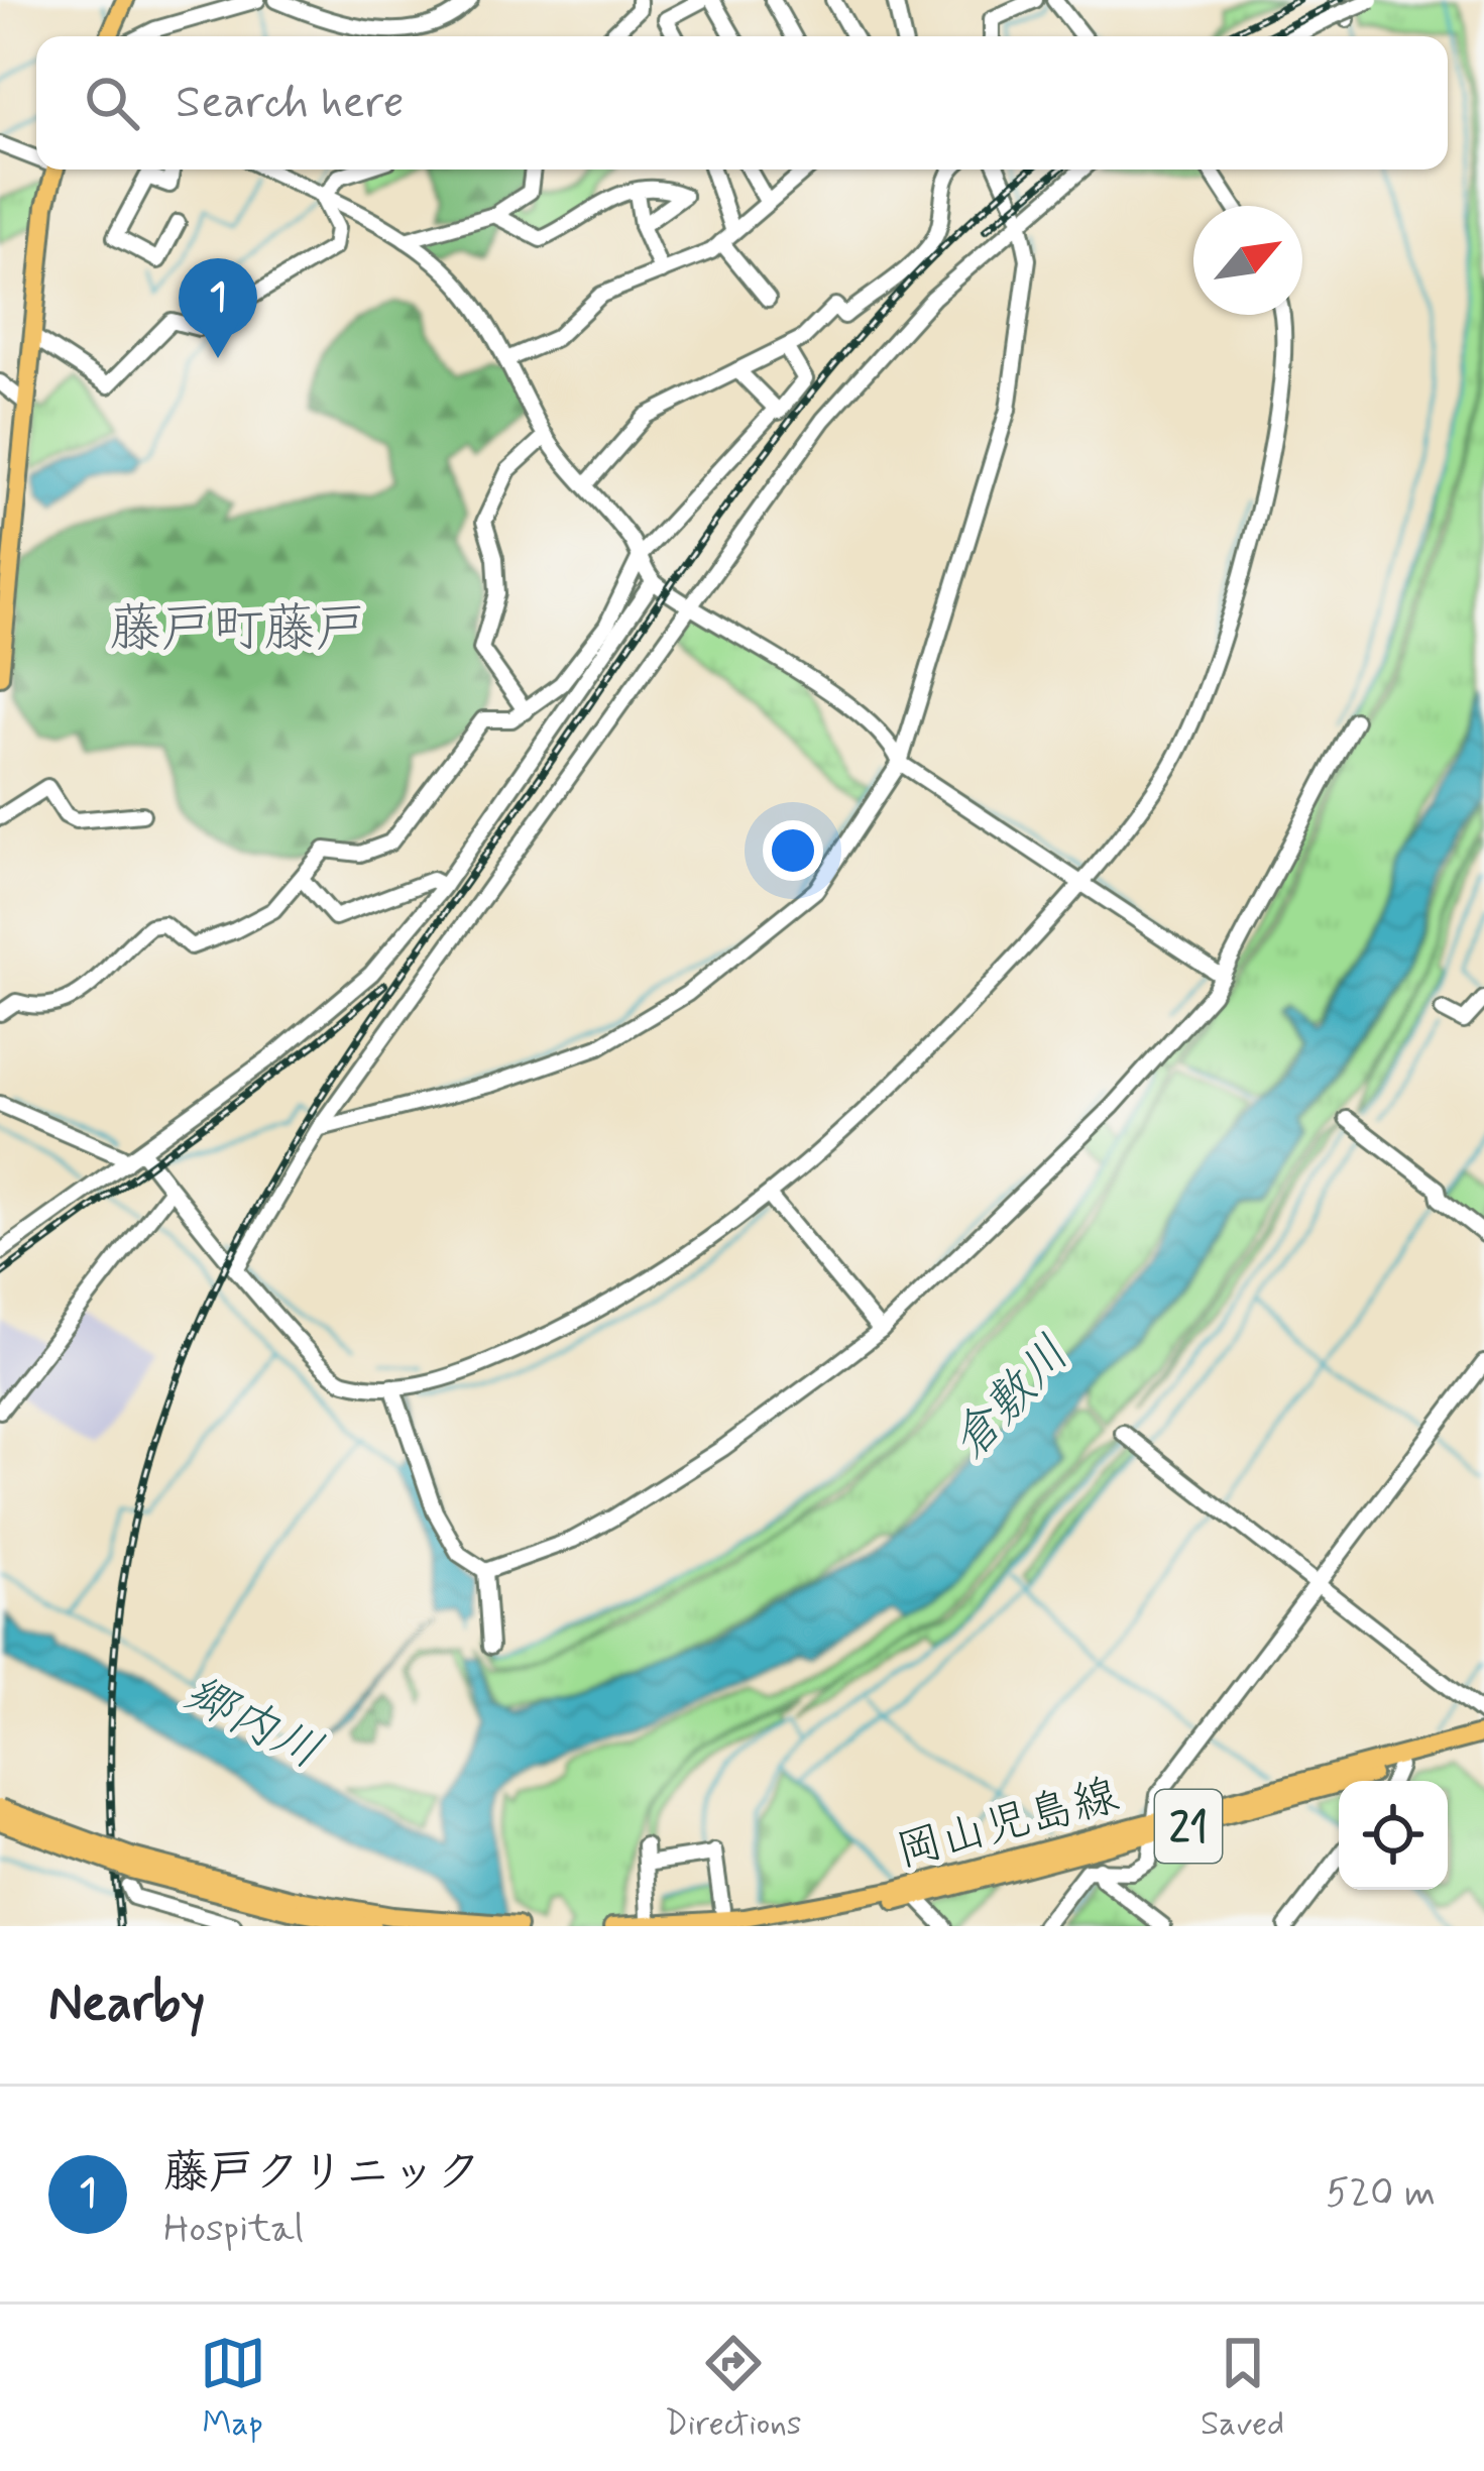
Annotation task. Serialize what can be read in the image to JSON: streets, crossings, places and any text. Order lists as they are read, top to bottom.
{
  "streets": {
    "main road": ["岡山児島線", "21"]
  },
  "districts": ["藤戸町藤戸"],
  "water": ["倉敷川", "郷内川"],
  "north": "top right",
  "page": {
    "search": "Search here",
    "pins": "1",
    "heading": "Nearby",
    "list": [
      {
        "mark": "1",
        "name": "藤戸クリニック",
        "note": "Hospital",
        "value": "520 m"
      }
    ],
    "nav": ["Map", "Directions", "Saved"]
  }
}
